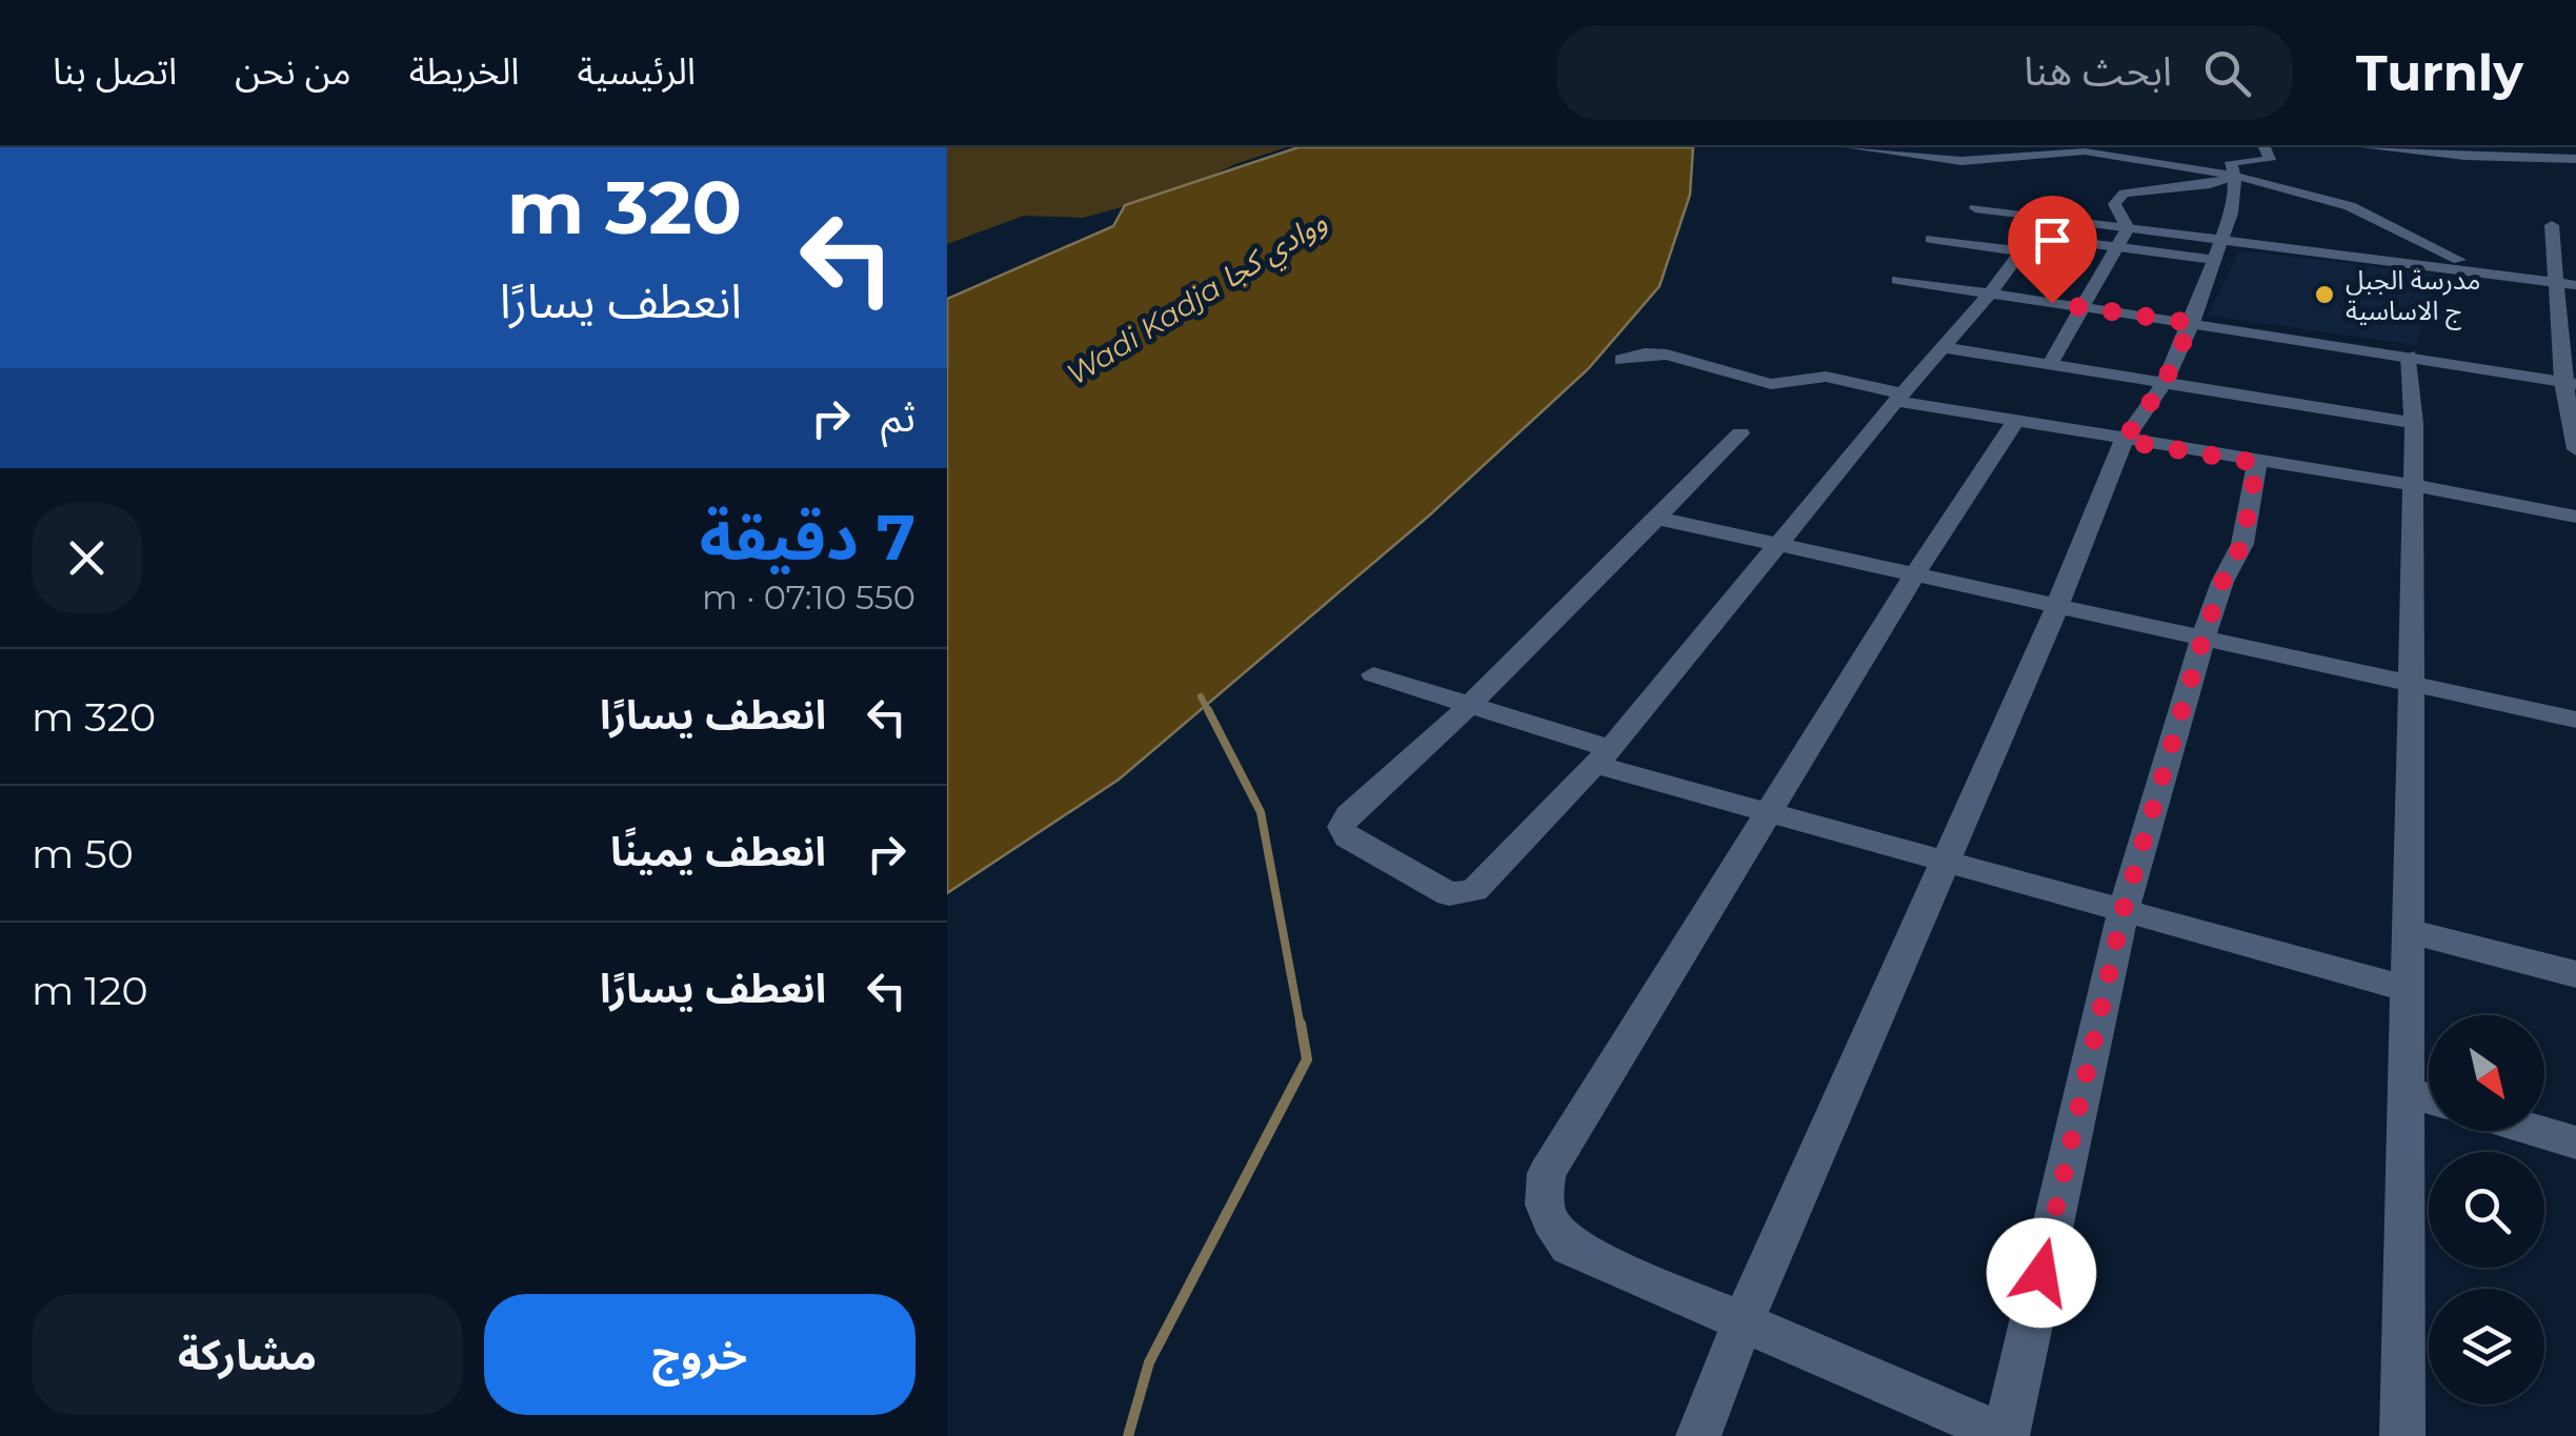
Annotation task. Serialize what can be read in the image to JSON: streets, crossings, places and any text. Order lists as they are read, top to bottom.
{
  "water": ["Wadi Kadja ووادي كجا"],
  "places": ["مدرسة الجبل ج الاساسية"],
  "north": "bottom right",
  "page": {
    "header": "Turnly",
    "search": "ابحث هنا",
    "nav": [
      "الرئيسية",
      "الخريطة",
      "من نحن",
      "اتصل بنا"
    ],
    "turn": ["320 m", "انعطف يسارًا"],
    "then": "ثم",
    "heading": ["7 دقيقة", "550 m · 07:10"],
    "list": [
      {
        "name": "انعطف يسارًا",
        "value": "320 m"
      },
      {
        "name": "انعطف يمينًا",
        "value": "50 m"
      },
      {
        "name": "انعطف يسارًا",
        "value": "120 m"
      }
    ],
    "buttons": ["خروج", "مشاركة"]
  }
}
